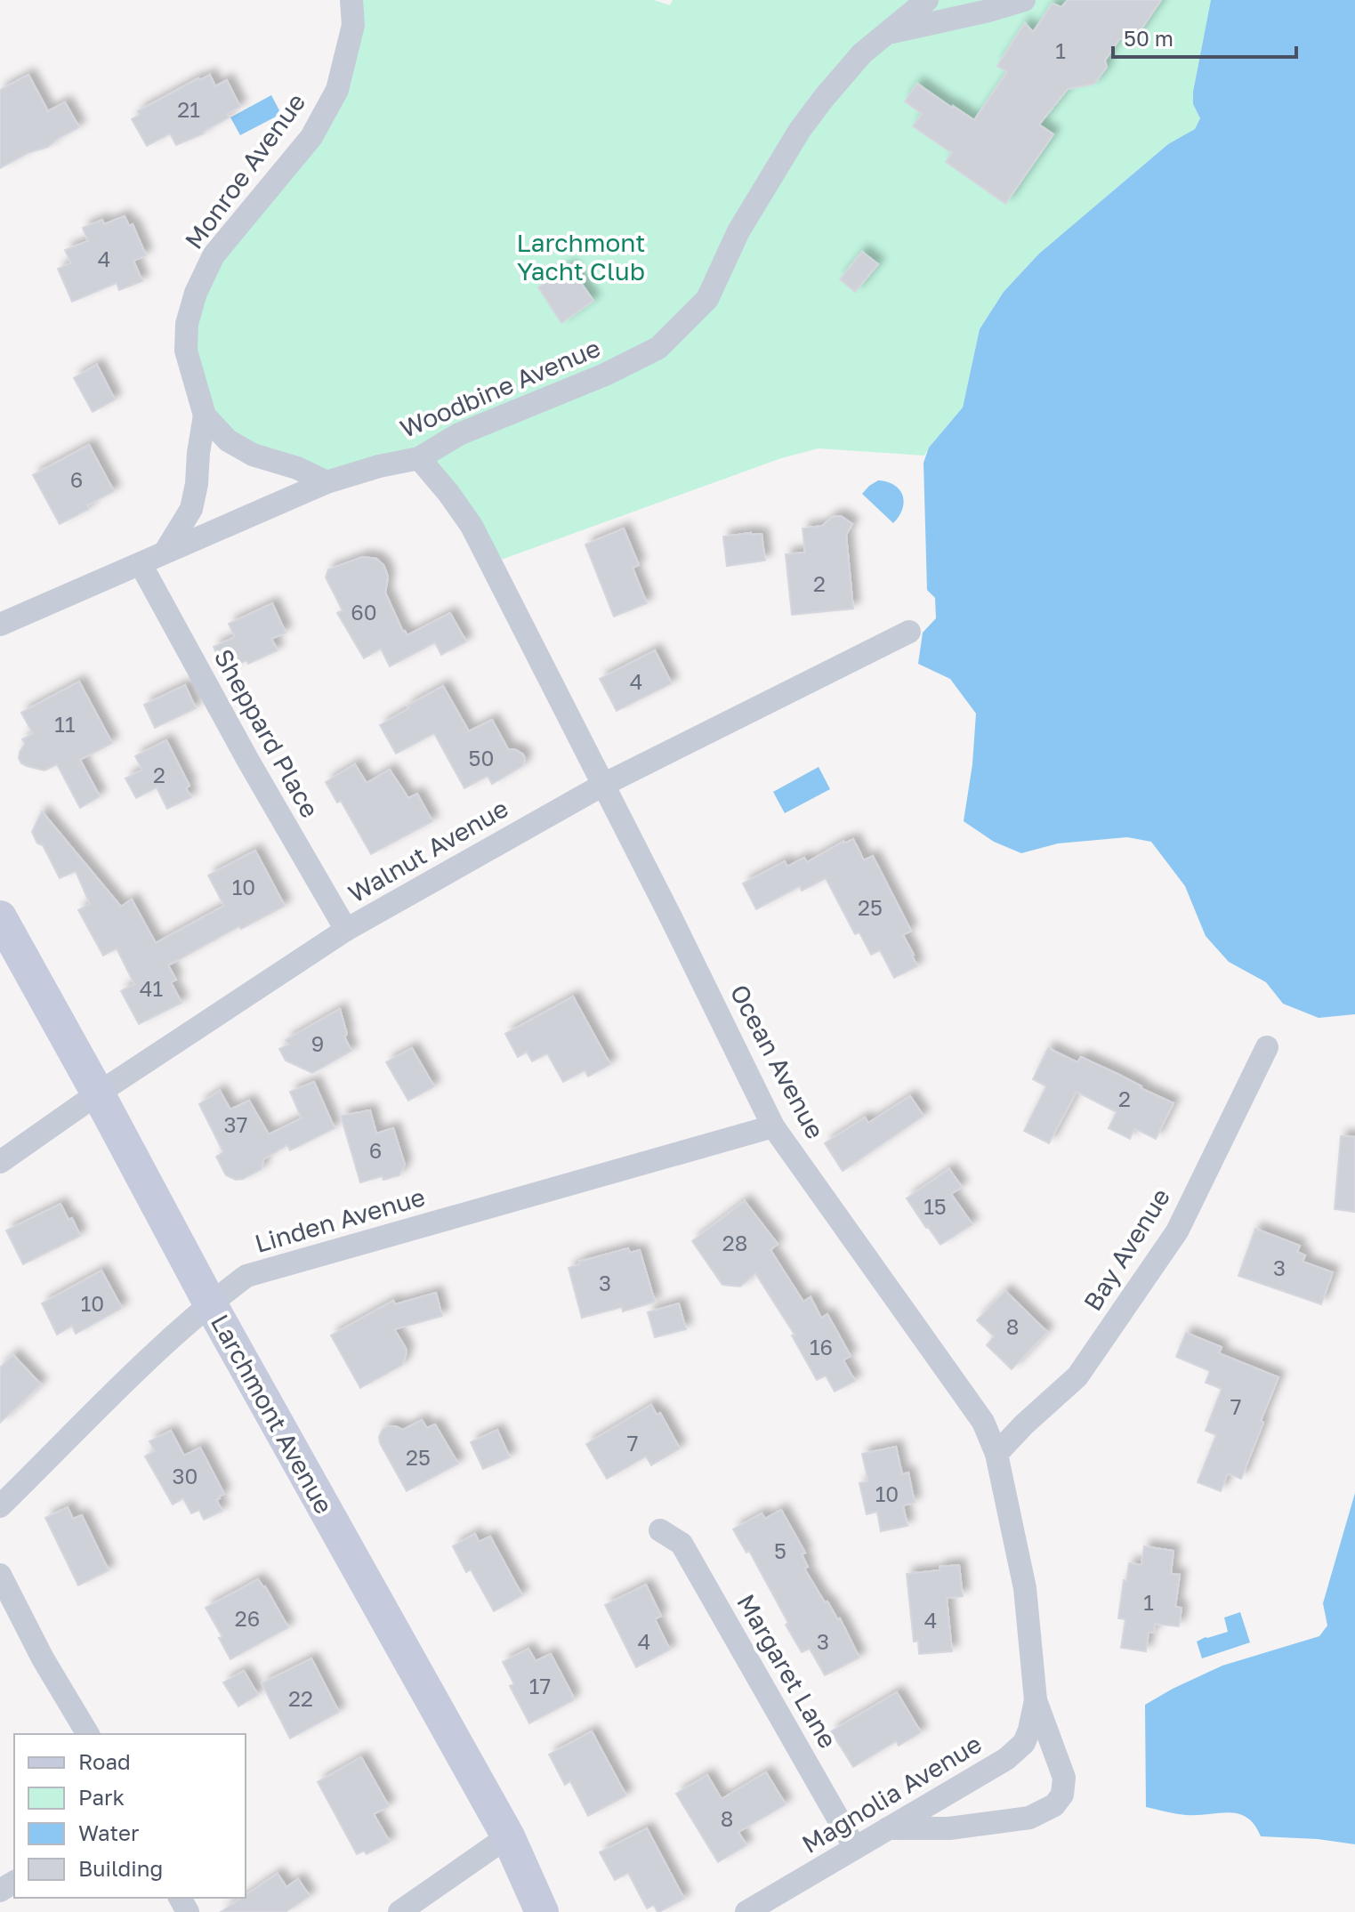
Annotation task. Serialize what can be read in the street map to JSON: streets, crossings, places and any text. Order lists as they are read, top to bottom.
{
  "streets": {
    "street": [
      "Monroe Avenue",
      "Woodbine Avenue",
      "Sheppard Place",
      "Walnut Avenue",
      "Ocean Avenue",
      "Linden Avenue",
      "Bay Avenue",
      "Larchmont Avenue",
      "Margaret Lane",
      "Magnolia Avenue"
    ]
  },
  "crossings": [
    ["Monroe Avenue", "Woodbine Avenue"],
    ["Woodbine Avenue", "Sheppard Place"],
    ["Woodbine Avenue", "Ocean Avenue"],
    ["Sheppard Place", "Walnut Avenue"],
    ["Walnut Avenue", "Ocean Avenue"],
    ["Walnut Avenue", "Larchmont Avenue"],
    ["Ocean Avenue", "Linden Avenue"],
    ["Ocean Avenue", "Bay Avenue"],
    ["Ocean Avenue", "Magnolia Avenue"],
    ["Linden Avenue", "Larchmont Avenue"],
    ["Margaret Lane", "Magnolia Avenue"]
  ],
  "parks": ["Larchmont Yacht Club"],
  "house_numbers": [
    "1",
    "21",
    "4",
    "6",
    "2",
    "60",
    "4",
    "11",
    "50",
    "2",
    "10",
    "25",
    "41",
    "9",
    "2",
    "37",
    "6",
    "15",
    "28",
    "3",
    "3",
    "10",
    "8",
    "16",
    "7",
    "7",
    "25",
    "30",
    "10",
    "5",
    "1",
    "26",
    "4",
    "4",
    "3",
    "17",
    "22",
    "8"
  ],
  "legend": [
    "Road",
    "Park",
    "Water",
    "Building"
  ],
  "scale_bar": "50 m"
}
